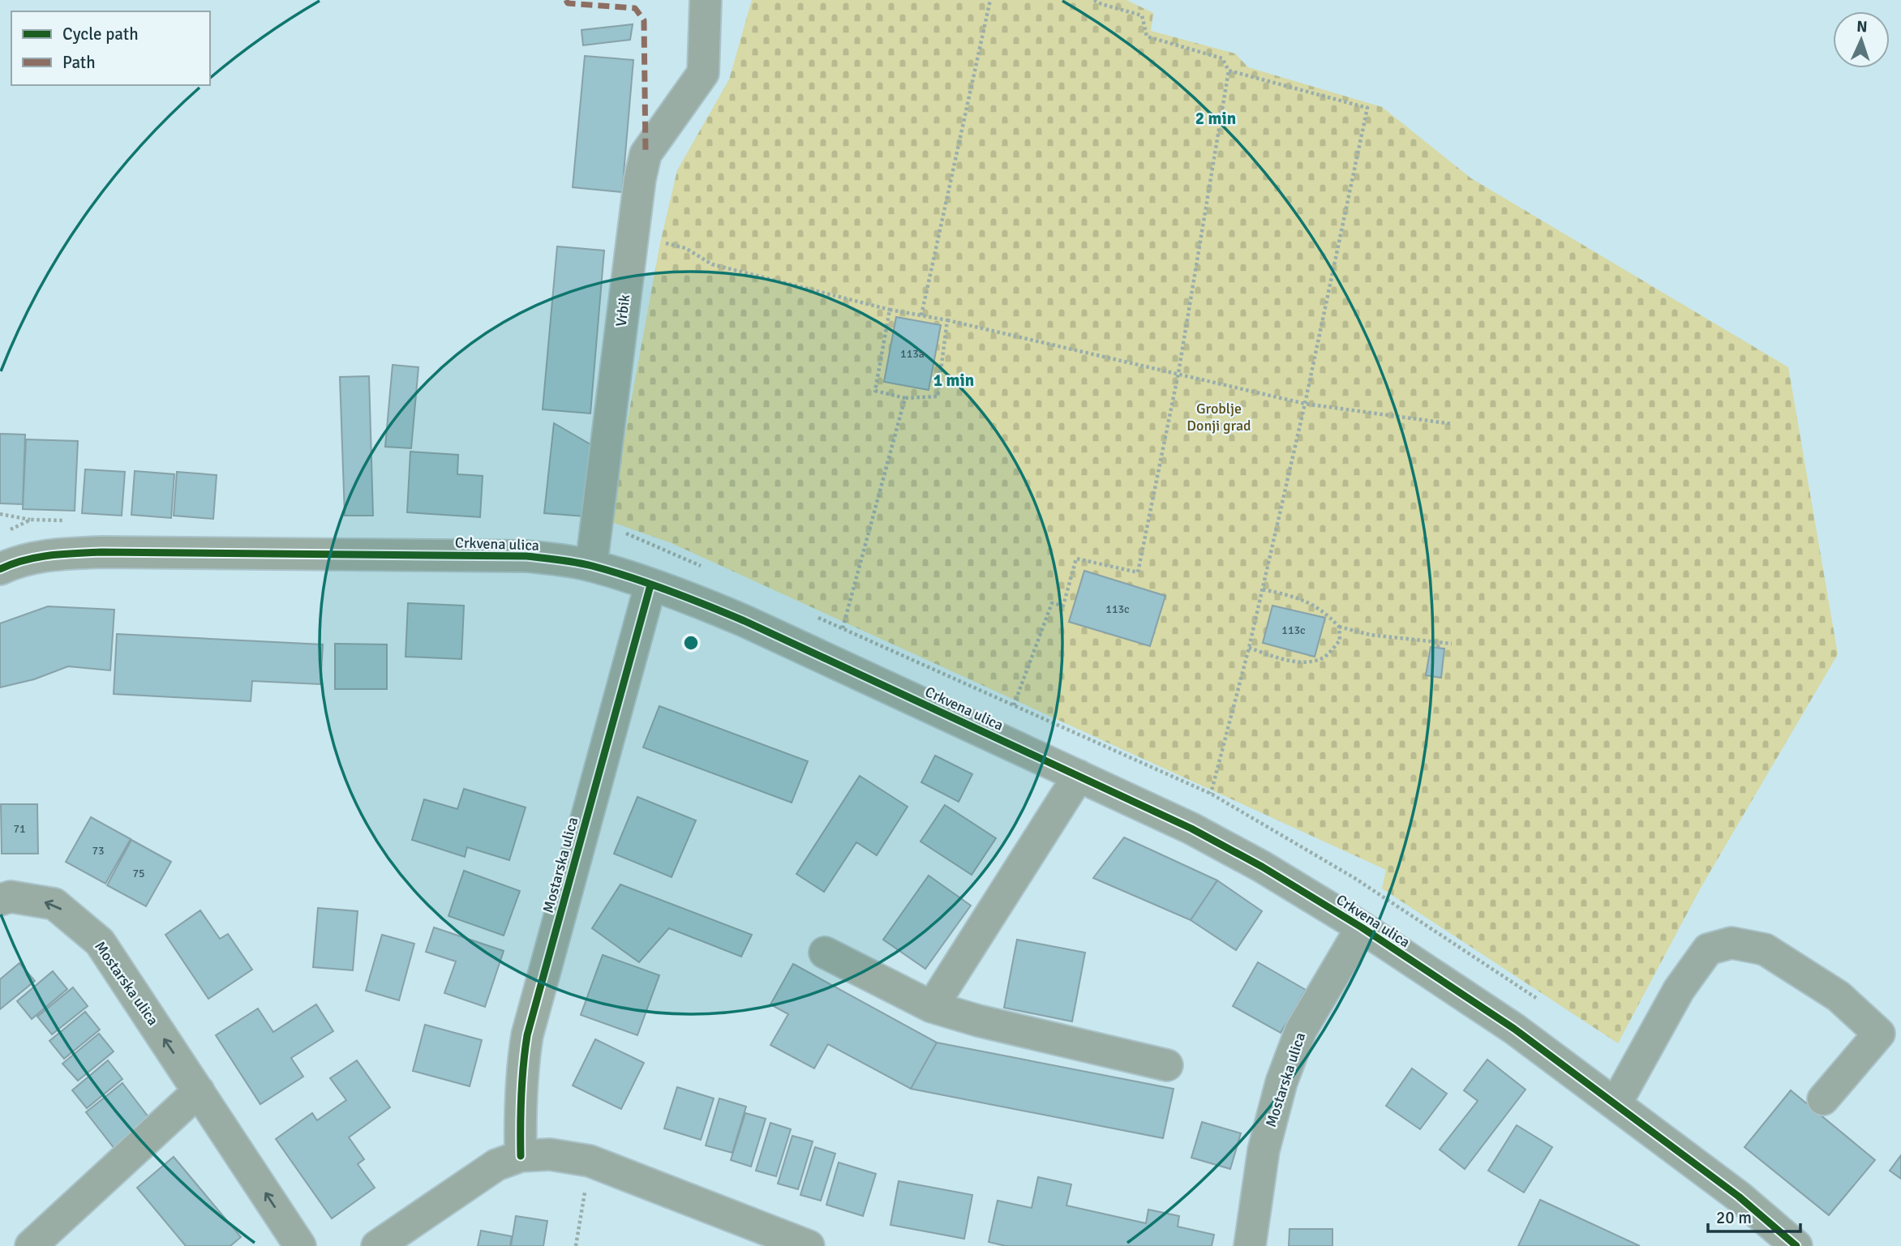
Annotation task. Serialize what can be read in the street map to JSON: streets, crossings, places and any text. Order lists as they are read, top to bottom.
{
  "streets": {
    "street": ["Vrbik", "Crkvena ulica", "Mostarska ulica"]
  },
  "crossings": [
    ["Vrbik", "Crkvena ulica"],
    ["Crkvena ulica", "Mostarska ulica"]
  ],
  "parks": ["Groblje Donji grad"],
  "house_numbers": [
    "113a",
    "113c",
    "113c",
    "71",
    "73",
    "75"
  ],
  "legend": ["Cycle path", "Path"],
  "scale_bar": "20 m",
  "north": "top",
  "rings": ["2 min", "1 min"]
}
